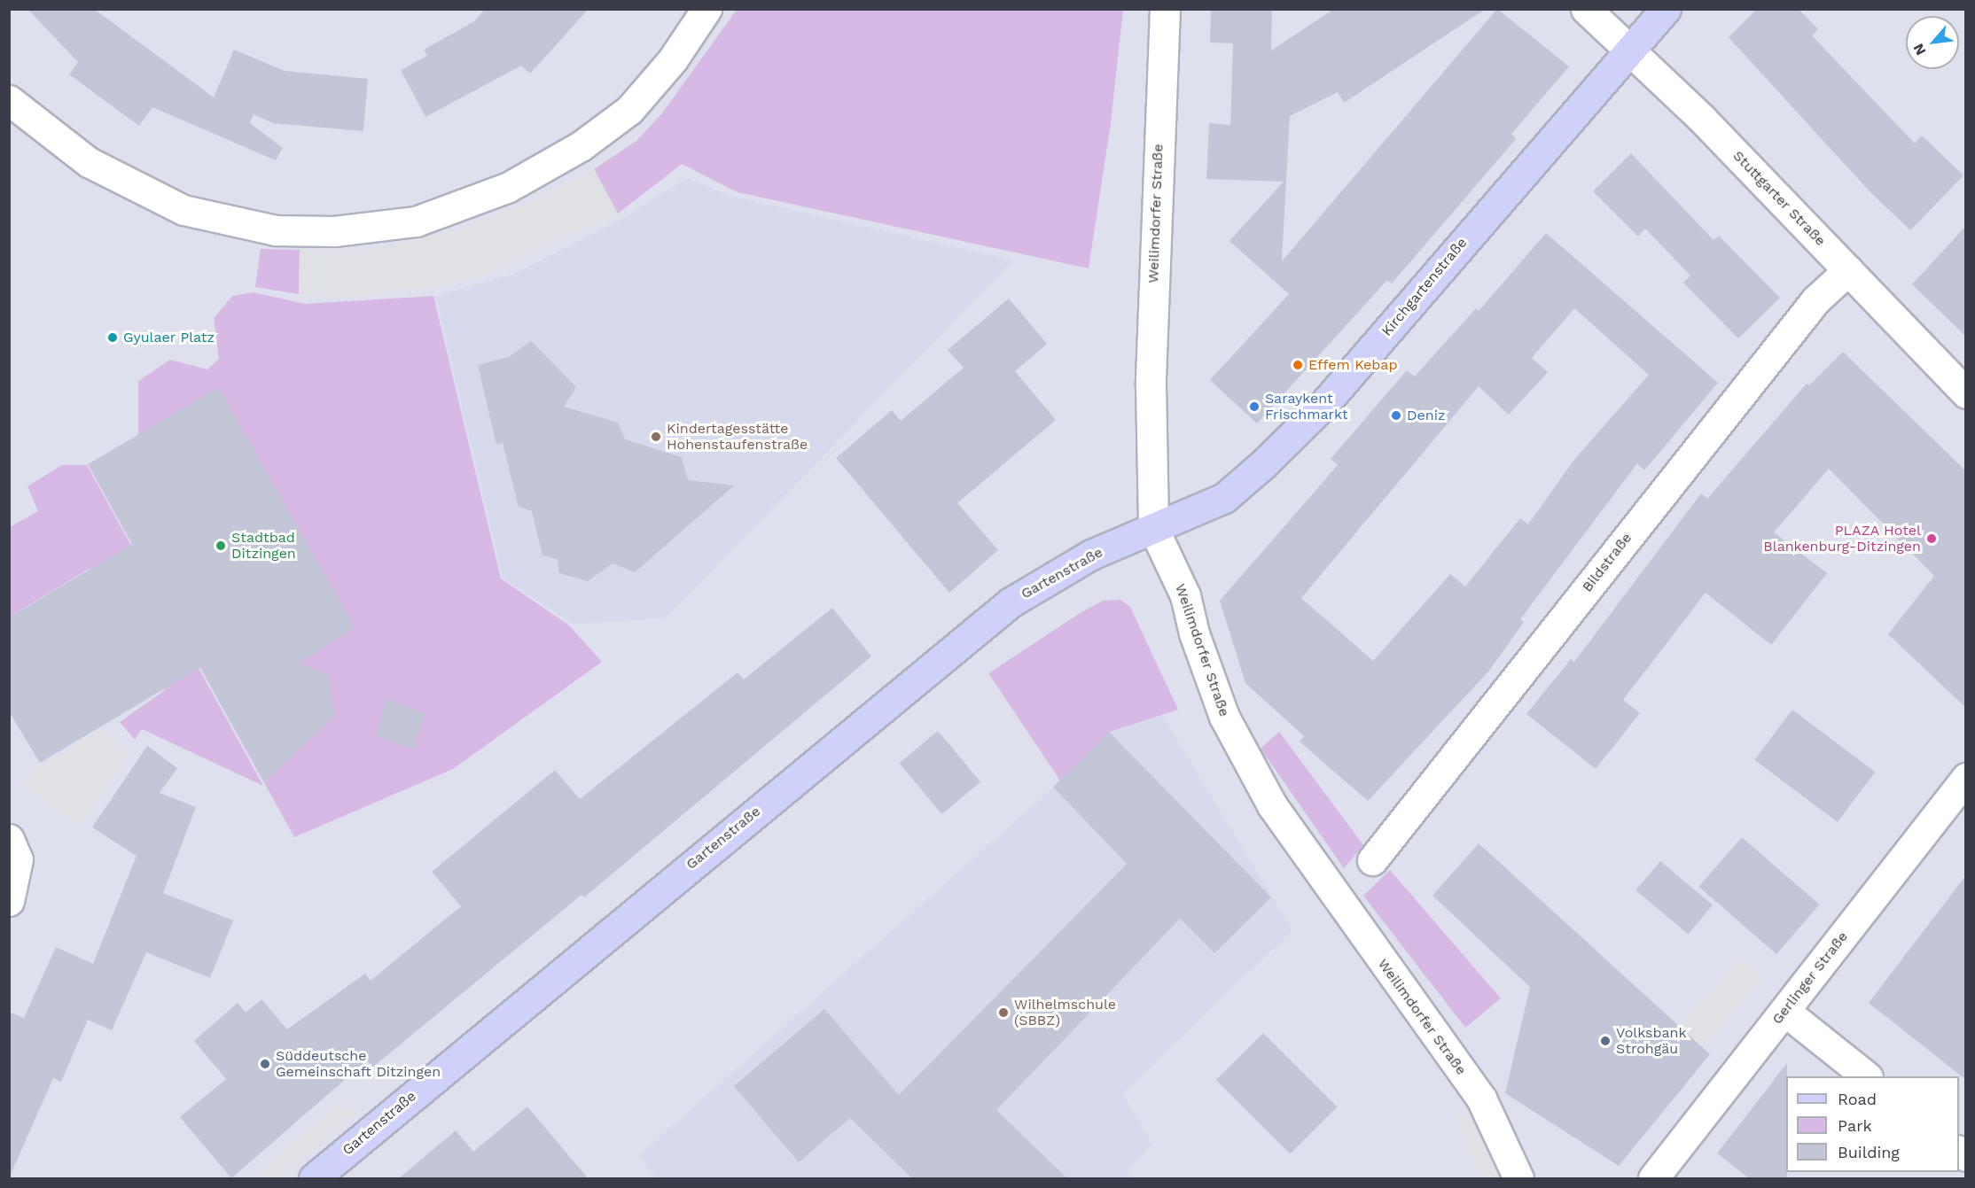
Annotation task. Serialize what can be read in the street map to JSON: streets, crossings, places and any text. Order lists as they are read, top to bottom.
{
  "streets": {
    "main road": ["Kirchgartenstraße", "Gartenstraße"],
    "street": [
      "Stuttgarter Straße",
      "Weilimdorfer Straße",
      "Bildstraße",
      "Gerlinger Straße"
    ]
  },
  "crossings": [
    ["Stuttgarter Straße", "Kirchgartenstraße"],
    ["Stuttgarter Straße", "Bildstraße"],
    ["Weilimdorfer Straße", "Kirchgartenstraße"],
    ["Weilimdorfer Straße", "Gartenstraße"],
    ["Kirchgartenstraße", "Gartenstraße"]
  ],
  "places": [
    "Gyulaer Platz",
    "Effem Kebap",
    "Saraykent Frischmarkt",
    "Deniz",
    "Kindertagesstätte Hohenstaufenstraße",
    "PLAZA Hotel Blankenburg-Ditzingen",
    "Stadtbad Ditzingen",
    "Wilhelmschule (SBBZ)",
    "Volksbank Strohgäu",
    "Süddeutsche Gemeinschaft Ditzingen"
  ],
  "legend": ["Road", "Park", "Building"],
  "north": "bottom left"
}
